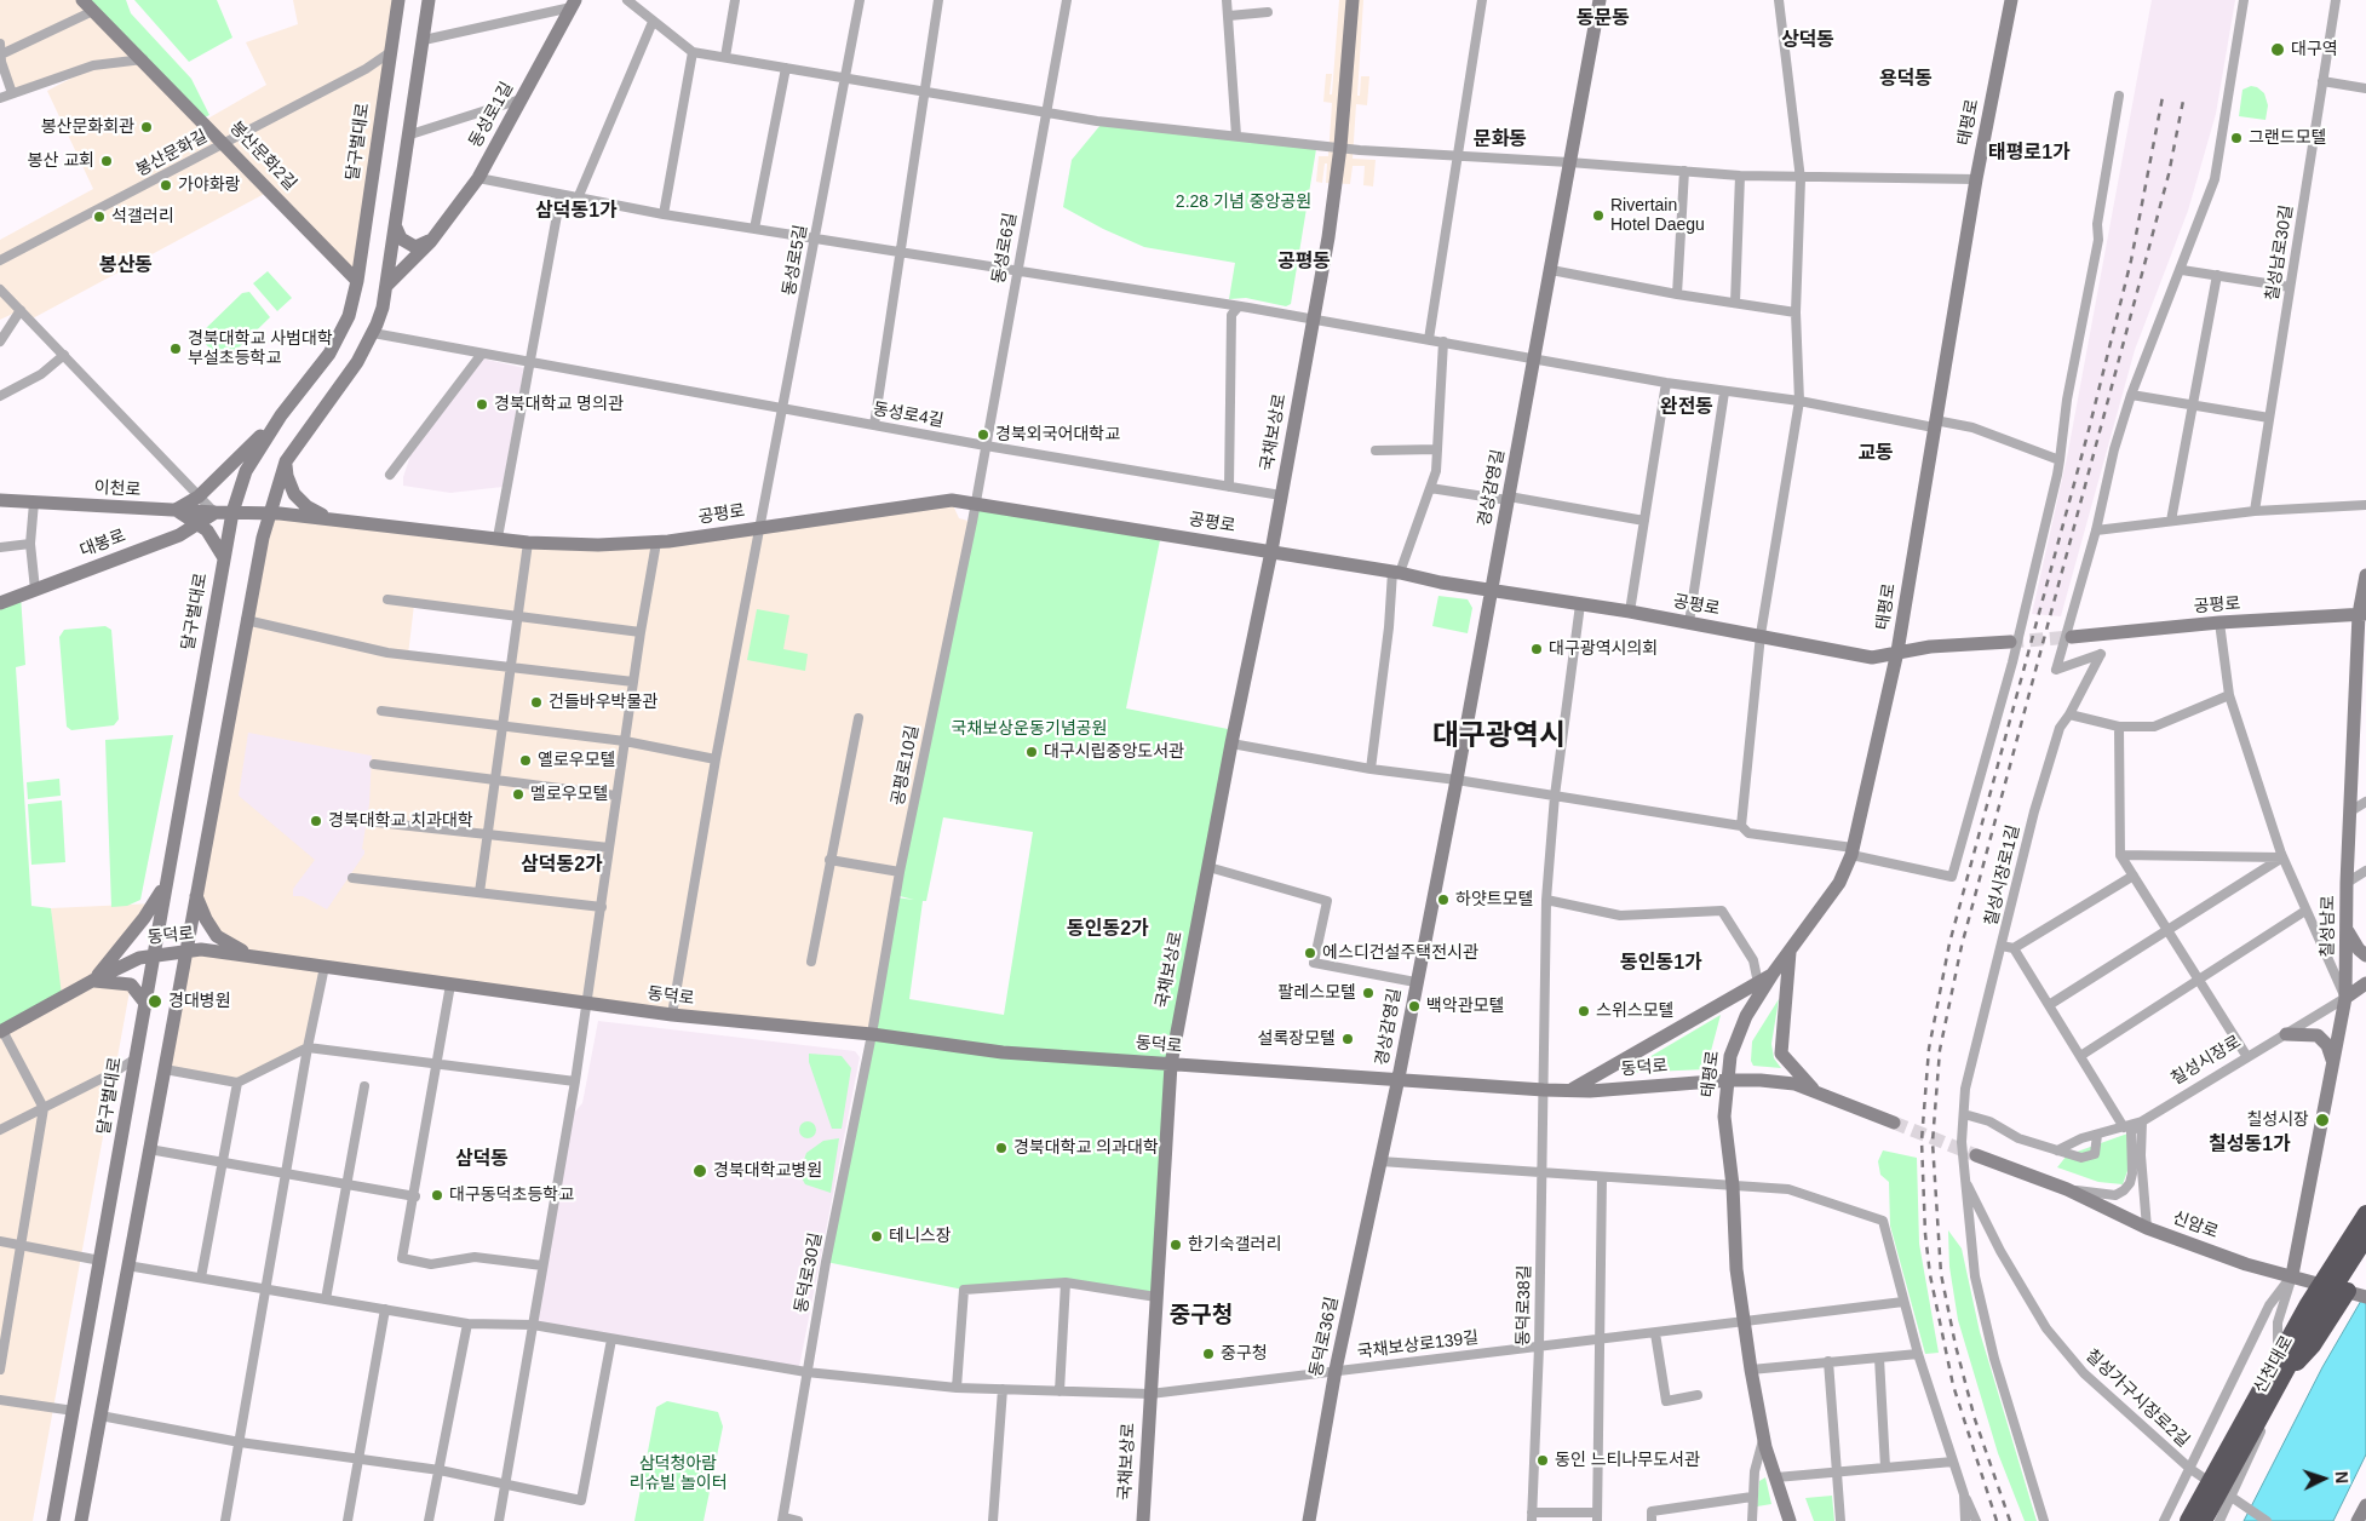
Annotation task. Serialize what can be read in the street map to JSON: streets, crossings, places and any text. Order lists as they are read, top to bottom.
{
  "streets": {
    "highway": ["신천대로"],
    "main road": [
      "동성로1길",
      "태평로",
      "달구벌대로",
      "봉산문화2길",
      "국채보상로",
      "경상감영길",
      "이천로",
      "공평로",
      "대봉로",
      "칠성남로",
      "동덕로",
      "칠성시장로",
      "신암로",
      "동덕로36길"
    ],
    "street": [
      "봉산문화길",
      "동성로6길",
      "칠성남로30길",
      "동성로5길",
      "동성로4길",
      "공평로10길",
      "칠성시장로1길",
      "동덕로30길",
      "동덕로38길",
      "국채보상로139길",
      "칠성가구시장로2길"
    ]
  },
  "crossings": [
    ["태평로", "공평로"],
    ["태평로", "동덕로"],
    ["태평로", "국채보상로139길"],
    ["달구벌대로", "봉산문화길"],
    ["달구벌대로", "봉산문화2길"],
    ["달구벌대로", "이천로"],
    ["달구벌대로", "공평로"],
    ["달구벌대로", "동덕로"],
    ["봉산문화길", "봉산문화2길"],
    ["동성로6길", "동성로4길"],
    ["동성로6길", "공평로"],
    ["동성로6길", "공평로10길"],
    ["동성로5길", "동성로4길"],
    ["동성로5길", "공평로"],
    ["동성로5길", "동덕로"],
    ["동성로4길", "국채보상로"],
    ["국채보상로", "경상감영길"],
    ["국채보상로", "공평로"],
    ["국채보상로", "동덕로"],
    ["국채보상로", "국채보상로139길"],
    ["경상감영길", "공평로"],
    ["경상감영길", "동덕로"],
    ["경상감영길", "동덕로36길"],
    ["이천로", "공평로"],
    ["이천로", "대봉로"],
    ["공평로", "공평로10길"],
    ["공평로", "칠성남로"],
    ["공평로", "동덕로38길"],
    ["공평로10길", "동덕로"],
    ["공평로10길", "동덕로30길"],
    ["칠성시장로1길", "칠성가구시장로2길"],
    ["칠성남로", "칠성시장로"],
    ["칠성남로", "신암로"],
    ["동덕로", "동덕로30길"],
    ["동덕로", "동덕로38길"],
    ["동덕로", "동덕로36길"],
    ["칠성시장로", "신암로"],
    ["동덕로30길", "국채보상로139길"],
    ["동덕로38길", "국채보상로139길"],
    ["동덕로36길", "국채보상로139길"]
  ],
  "districts": [
    "동문동",
    "상덕동",
    "용덕동",
    "문화동",
    "태평로1가",
    "삼덕동1가",
    "공평동",
    "봉산동",
    "완전동",
    "교동",
    "대구광역시",
    "삼덕동2가",
    "동인동2가",
    "동인동1가",
    "칠성동1가",
    "삼덕동",
    "중구청"
  ],
  "parks": ["2.28 기념 중앙공원", "국채보상운동기념공원", "삼덕청아람 리슈빌 놀이터"],
  "places": [
    "대구역",
    "봉산문화회관",
    "그랜드모텔",
    "봉산 교회",
    "가야화랑",
    "Rivertain Hotel Daegu",
    "석갤러리",
    "경북대학교 사범대학 부설초등학교",
    "경북대학교 명의관",
    "경북외국어대학교",
    "대구광역시의회",
    "건들바우박물관",
    "대구시립중앙도서관",
    "옐로우모텔",
    "멜로우모텔",
    "경북대학교 치과대학",
    "하얏트모텔",
    "에스디건설주택전시관",
    "팔레스모텔",
    "경대병원",
    "백악관모텔",
    "스위스모텔",
    "설록장모텔",
    "칠성시장",
    "경북대학교 의과대학",
    "경북대학교병원",
    "대구동덕초등학교",
    "테니스장",
    "한기숙갤러리",
    "중구청",
    "동인 느티나무도서관"
  ],
  "north": "right"
}
